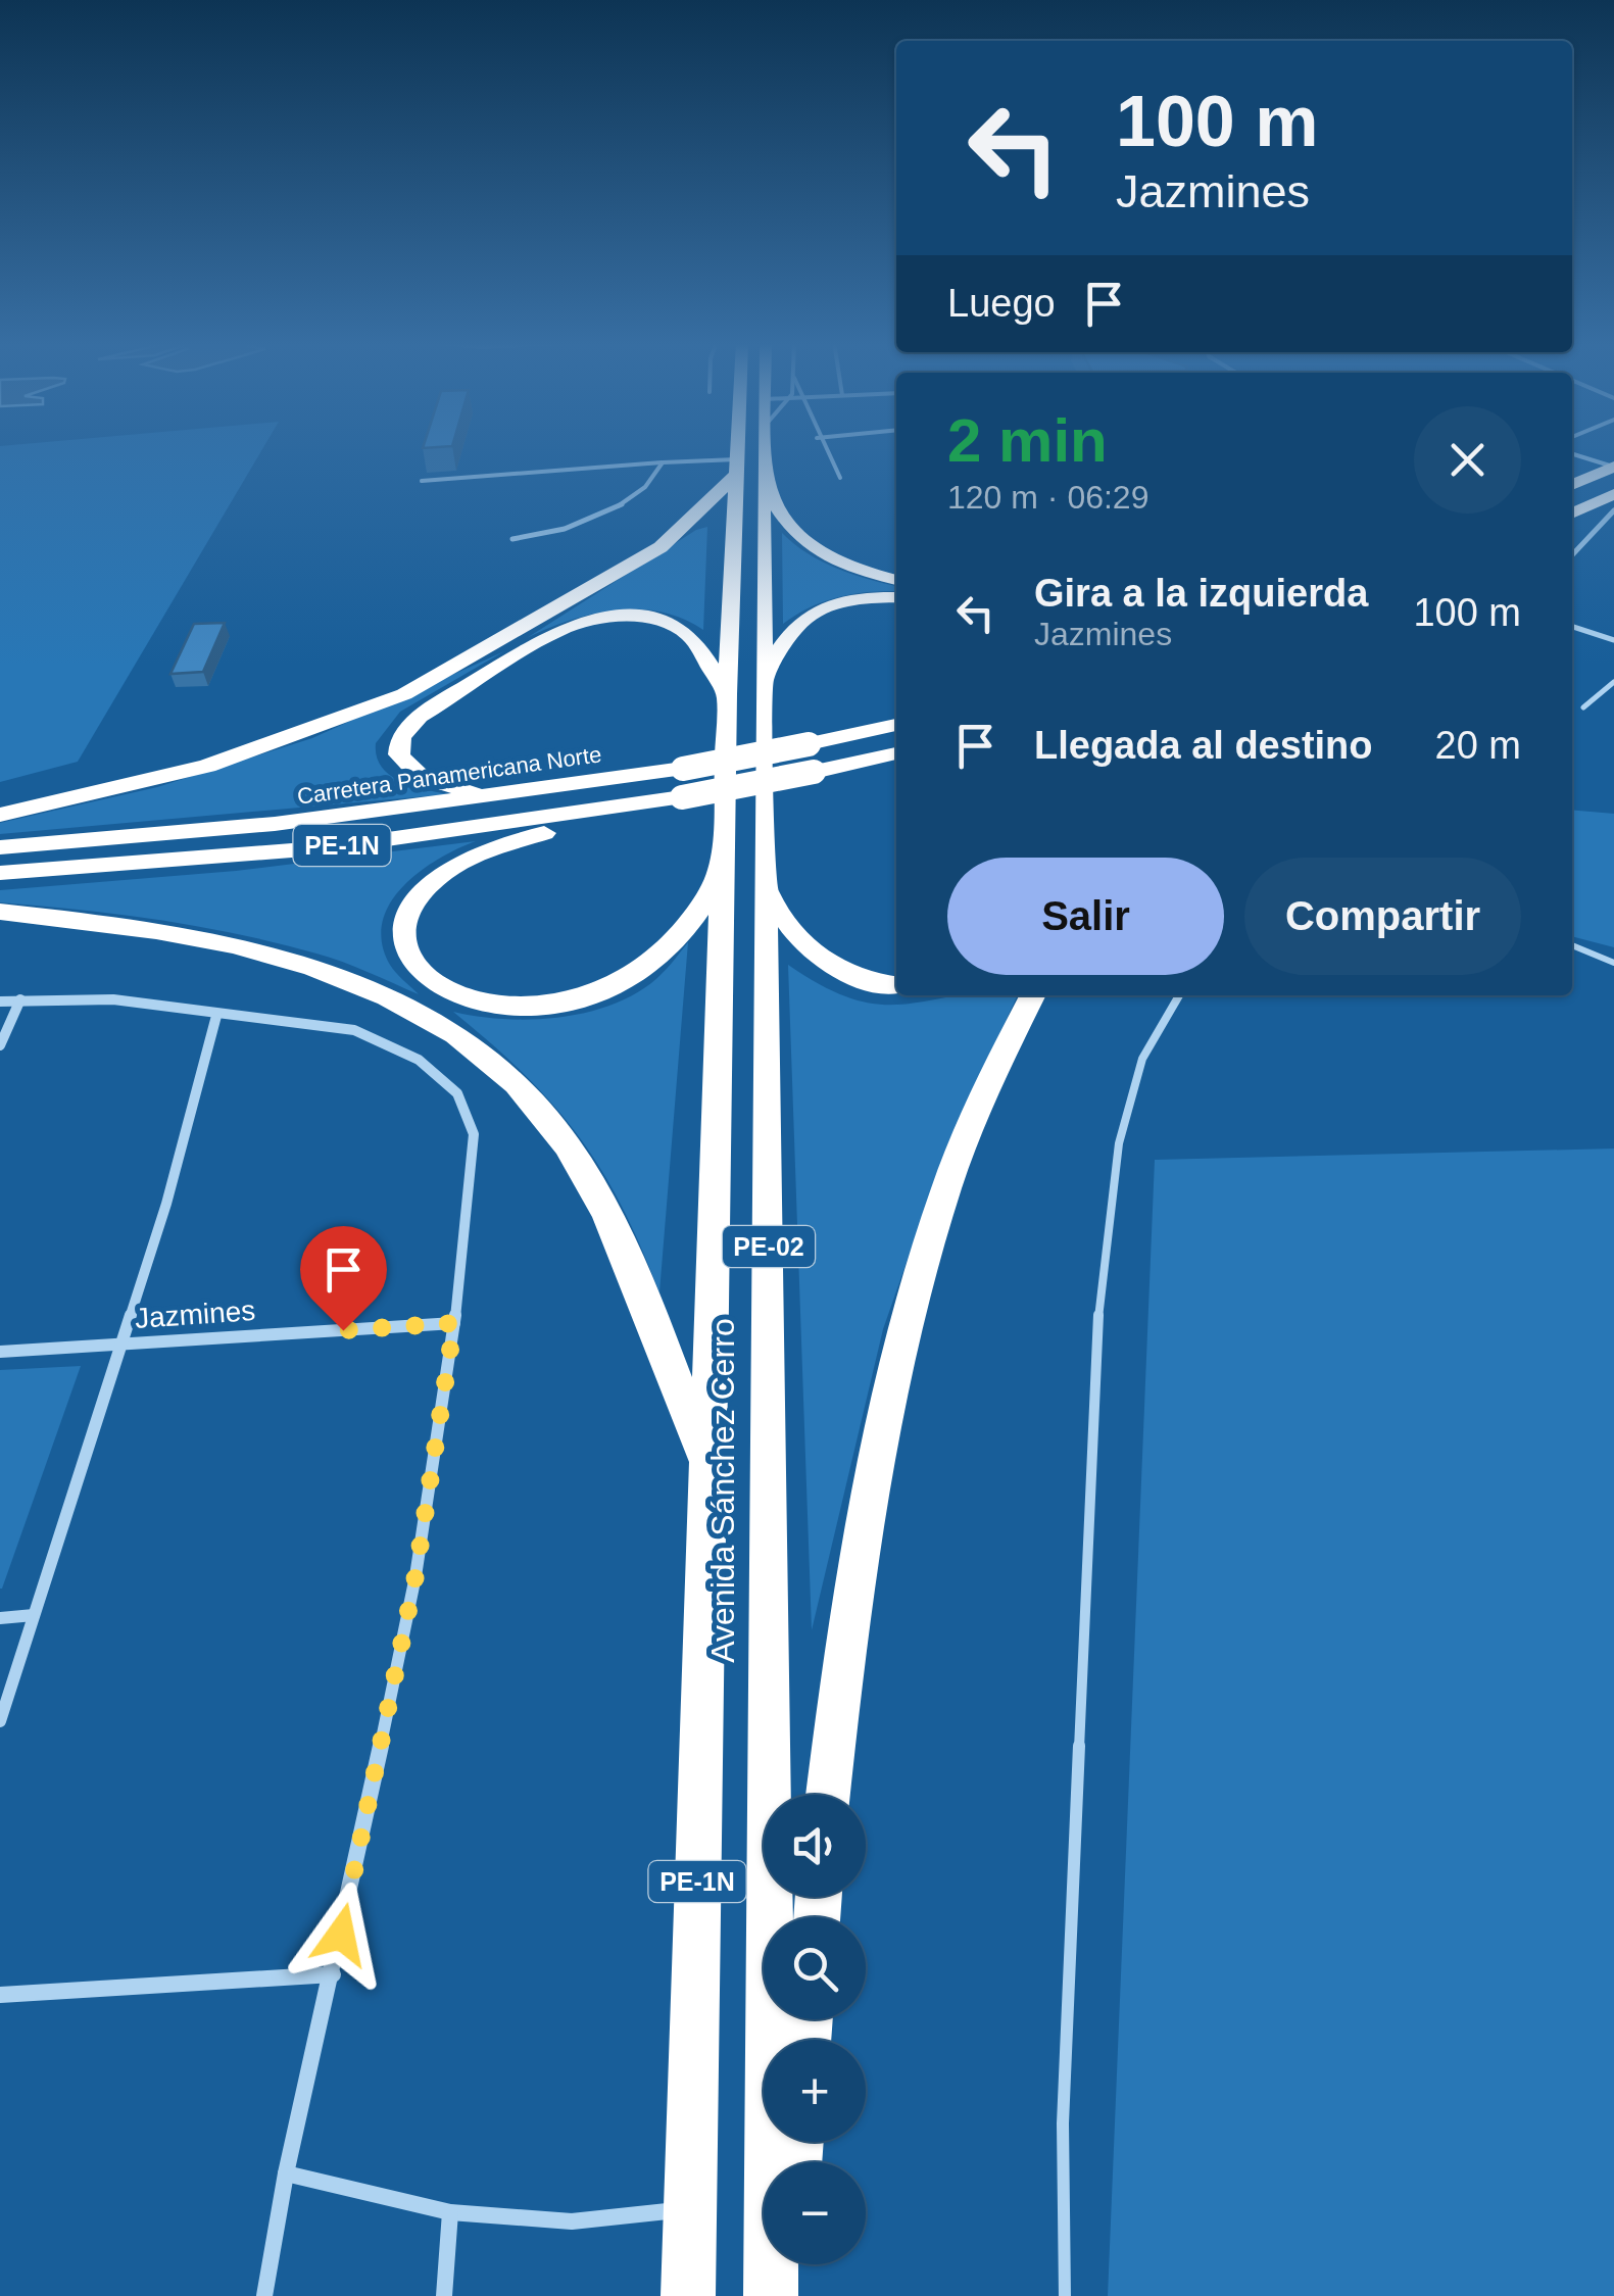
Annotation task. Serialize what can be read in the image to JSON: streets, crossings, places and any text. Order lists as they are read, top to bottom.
{
  "streets": {
    "highway": [
      "Carretera Panamericana Norte",
      "PE-1N",
      "PE-02",
      "Avenida Sánchez Cerro"
    ],
    "street": ["Jazmines"]
  },
  "crossings": [
    ["PE-02", "Avenida Sánchez Cerro"]
  ],
  "page": {
    "turn": ["100 m", "Jazmines"],
    "then": "Luego",
    "heading": ["2 min", "120 m · 06:29"],
    "list": [
      {
        "name": "Gira a la izquierda",
        "note": "Jazmines",
        "value": "100 m"
      },
      {
        "name": "Llegada al destino",
        "value": "20 m"
      }
    ],
    "buttons": ["Salir", "Compartir"],
    "map_buttons": ["+", "−"]
  }
}
